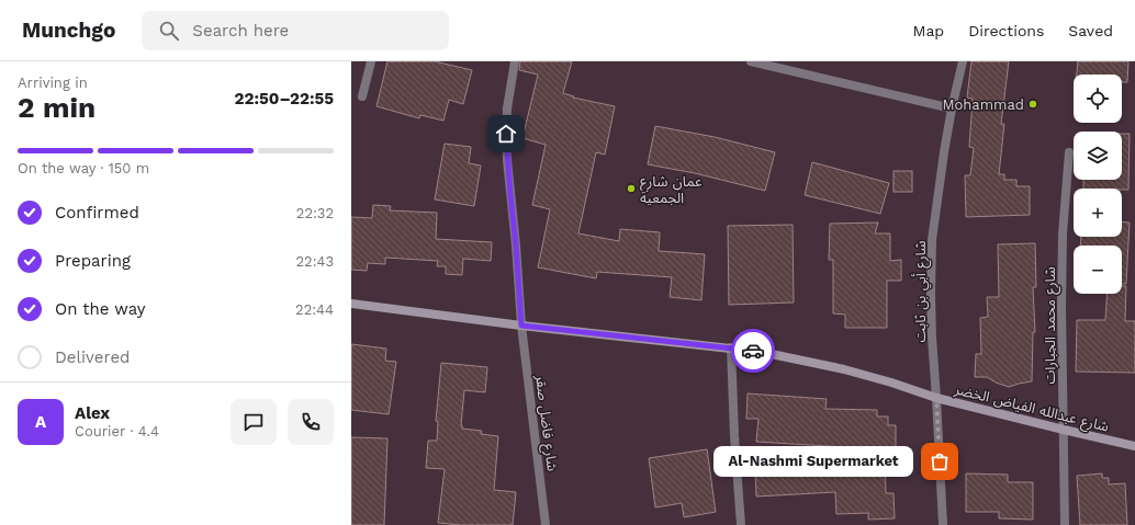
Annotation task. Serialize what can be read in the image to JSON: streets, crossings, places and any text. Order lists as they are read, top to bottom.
{
  "streets": {
    "street": [
      "شارع أبي بن ثابت",
      "شارع محمد الجبارات",
      "شارع عبدالله الفياض الخضر",
      "شارع فاضل صقر"
    ]
  },
  "crossings": [
    ["شارع أبي بن ثابت", "شارع عبدالله الفياض الخضر"],
    ["شارع محمد الجبارات", "شارع عبدالله الفياض الخضر"],
    ["شارع عبدالله الفياض الخضر", "شارع فاضل صقر"]
  ],
  "places": ["Mohammad", "عمان شارع الجمعية", "Al-Nashmi Supermarket"],
  "page": {
    "header": "Munchgo",
    "search": "Search here",
    "nav": ["Map", "Directions", "Saved"],
    "heading": ["2 min", "Arriving in", "22:50–22:55"],
    "panel": ["Alex", "Courier · 4.4"],
    "map_buttons": ["+", "−"],
    "bar": "On the way · 150 m",
    "list": [
      ["Confirmed", "22:32"],
      ["Preparing", "22:43"],
      ["On the way", "22:44"],
      "Delivered"
    ],
    "round": "A",
    "bubble": "Al-Nashmi Supermarket"
  }
}
